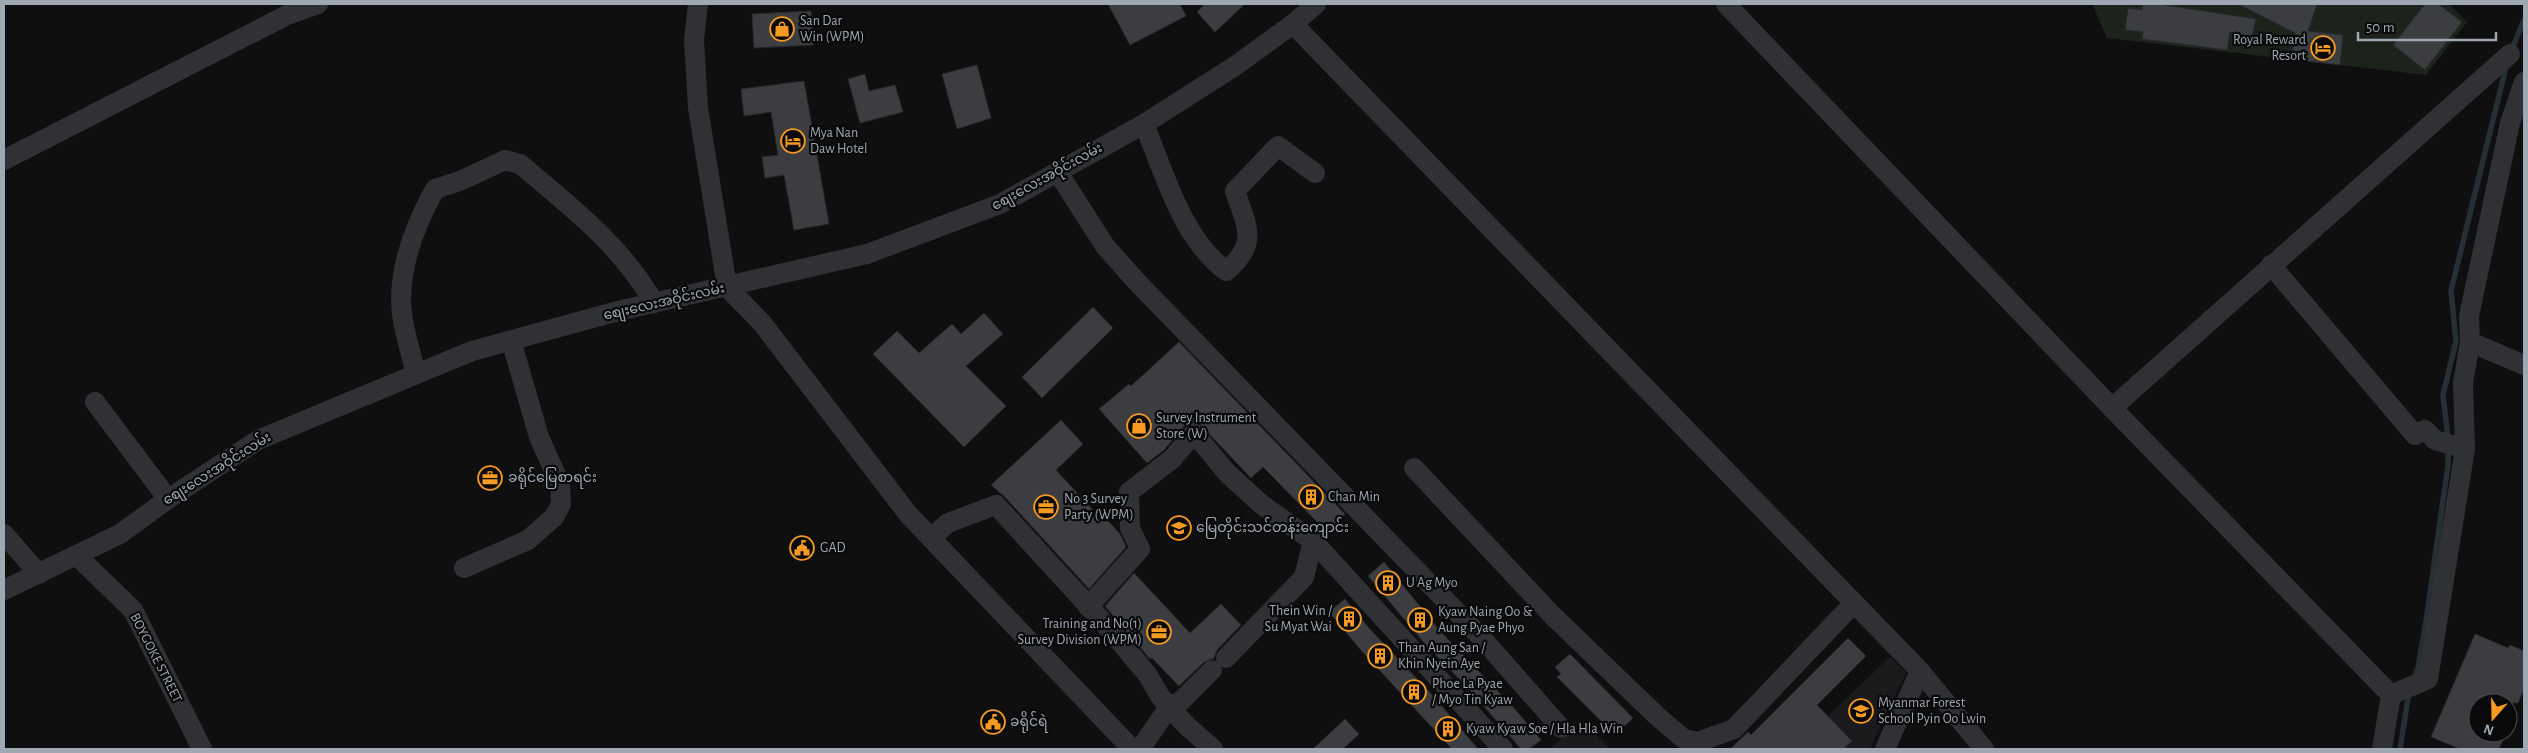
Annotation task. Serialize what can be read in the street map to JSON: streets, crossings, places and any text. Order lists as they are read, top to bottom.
{
  "streets": {
    "street": ["စျေးလေးအဝိုင်းလမ်း", "BOYGOKE STREET"]
  },
  "crossings": [
    ["စျေးလေးအဝိုင်းလမ်း", "BOYGOKE STREET"]
  ],
  "places": {
    "shop": ["San Dar Win (WPM)", "Survey Instrument Store (W)"],
    "hotel": ["Royal Reward Resort", "Mya Nan Daw Hotel"],
    "office": ["ခရိုင်မြေစာရင်း", "No 3 Survey Party (WPM)", "Training and No(1) Survey Division (WPM)"],
    "building": [
      "Chan Min",
      "U Ag Myo",
      "Thein Win / Su Myat Wai",
      "Kyaw Naing Oo & Aung Pyae Phyo",
      "Than Aung San / Khin Nyein Aye",
      "Phoe La Pyae / Myo Tin Kyaw",
      "Kyaw Kyaw Soe / Hla Hla Win"
    ],
    "school or university": ["မြေတိုင်းသင်တန်းကျောင်း", "Myanmar Forest School Pyin Oo Lwin"],
    "public building": ["GAD", "ခရိုင်ရဲ"]
  },
  "scale_bar": "50 m",
  "north": "bottom"
}
